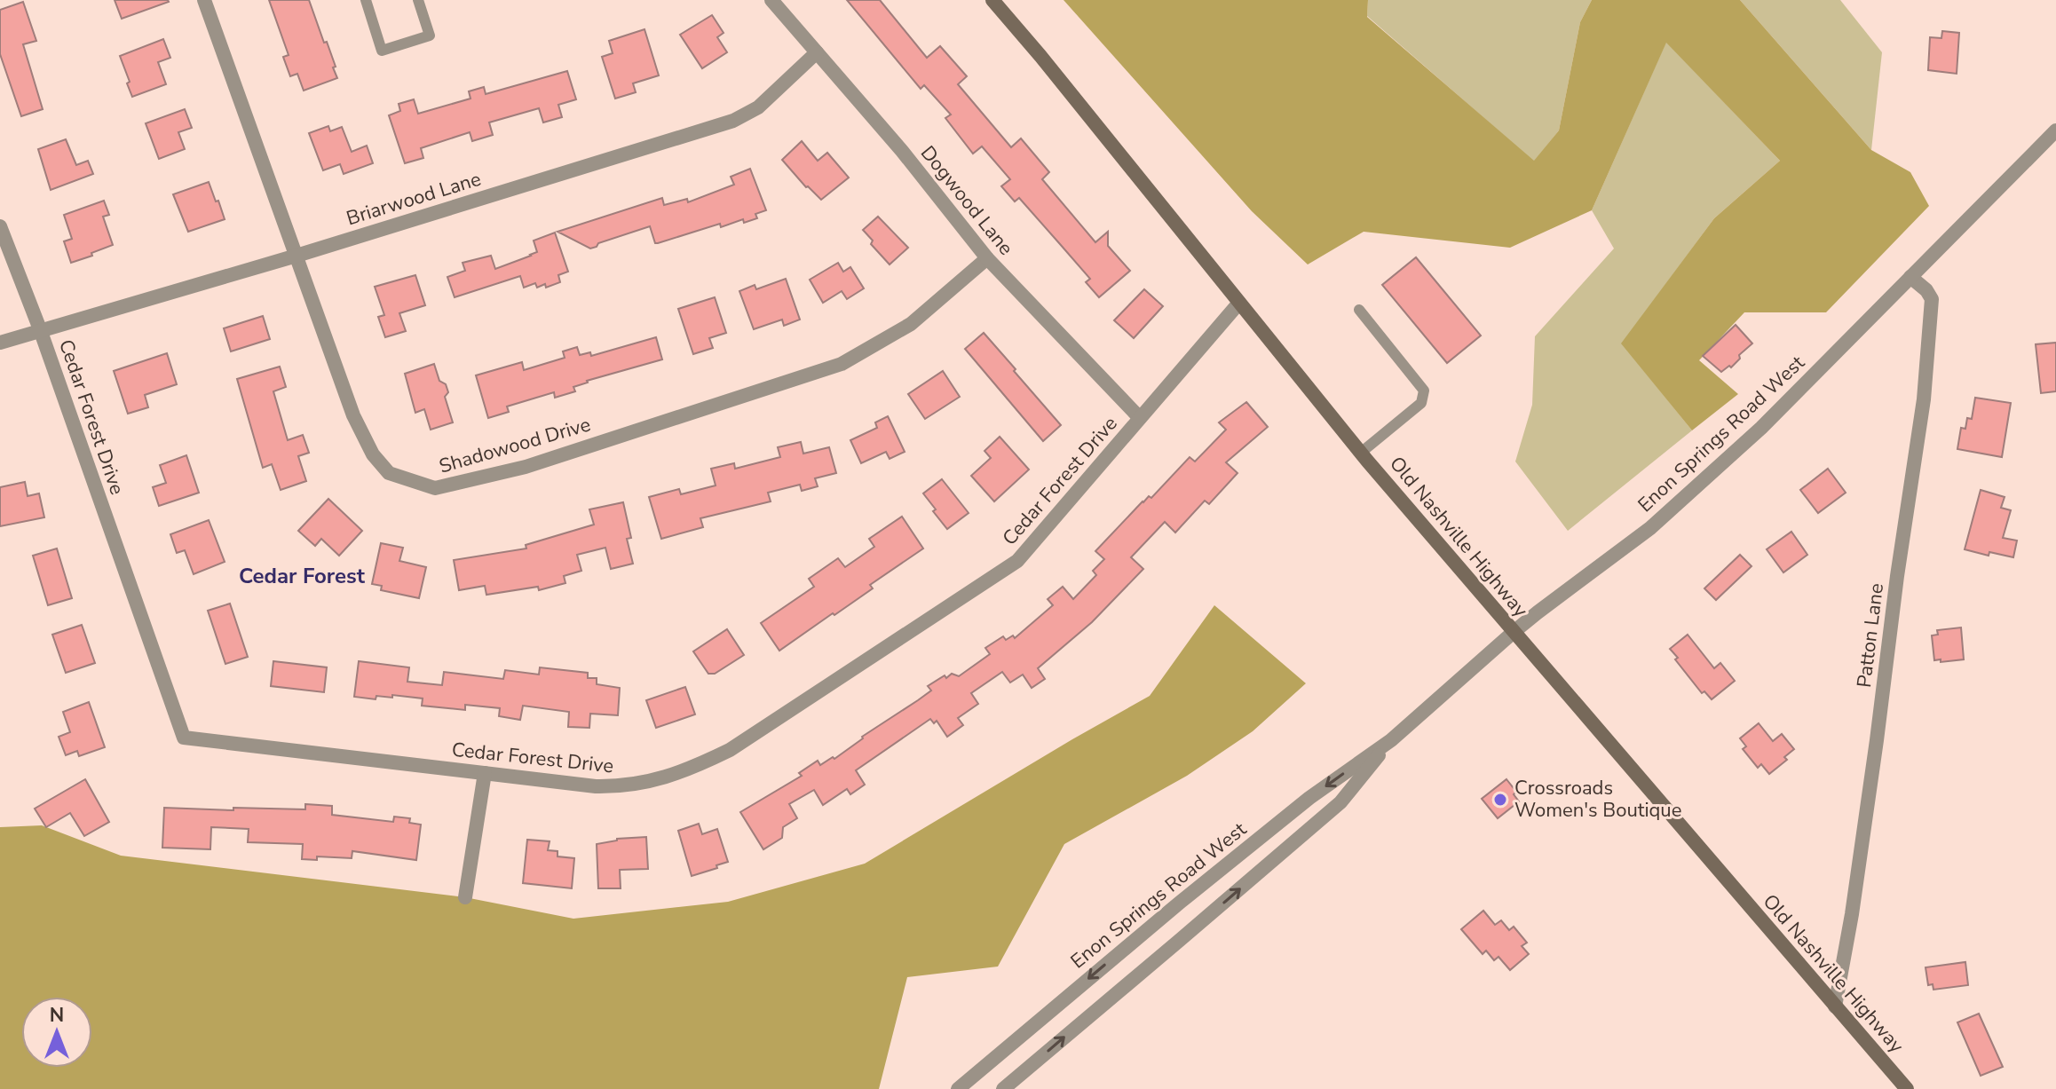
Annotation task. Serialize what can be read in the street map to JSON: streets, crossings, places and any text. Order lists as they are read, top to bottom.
{
  "streets": {
    "main road": ["Old Nashville Highway"],
    "street": [
      "Briarwood Lane",
      "Dogwood Lane",
      "Cedar Forest Drive",
      "Enon Springs Road West",
      "Shadowood Drive",
      "Patton Lane"
    ]
  },
  "crossings": [
    ["Briarwood Lane", "Dogwood Lane"],
    ["Briarwood Lane", "Cedar Forest Drive"],
    ["Briarwood Lane", "Shadowood Drive"],
    ["Dogwood Lane", "Cedar Forest Drive"],
    ["Dogwood Lane", "Shadowood Drive"],
    ["Cedar Forest Drive", "Old Nashville Highway"],
    ["Enon Springs Road West", "Old Nashville Highway"],
    ["Enon Springs Road West", "Patton Lane"],
    ["Old Nashville Highway", "Patton Lane"]
  ],
  "districts": ["Cedar Forest"],
  "places": ["Crossroads Women's Boutique"],
  "north": "top"
}
